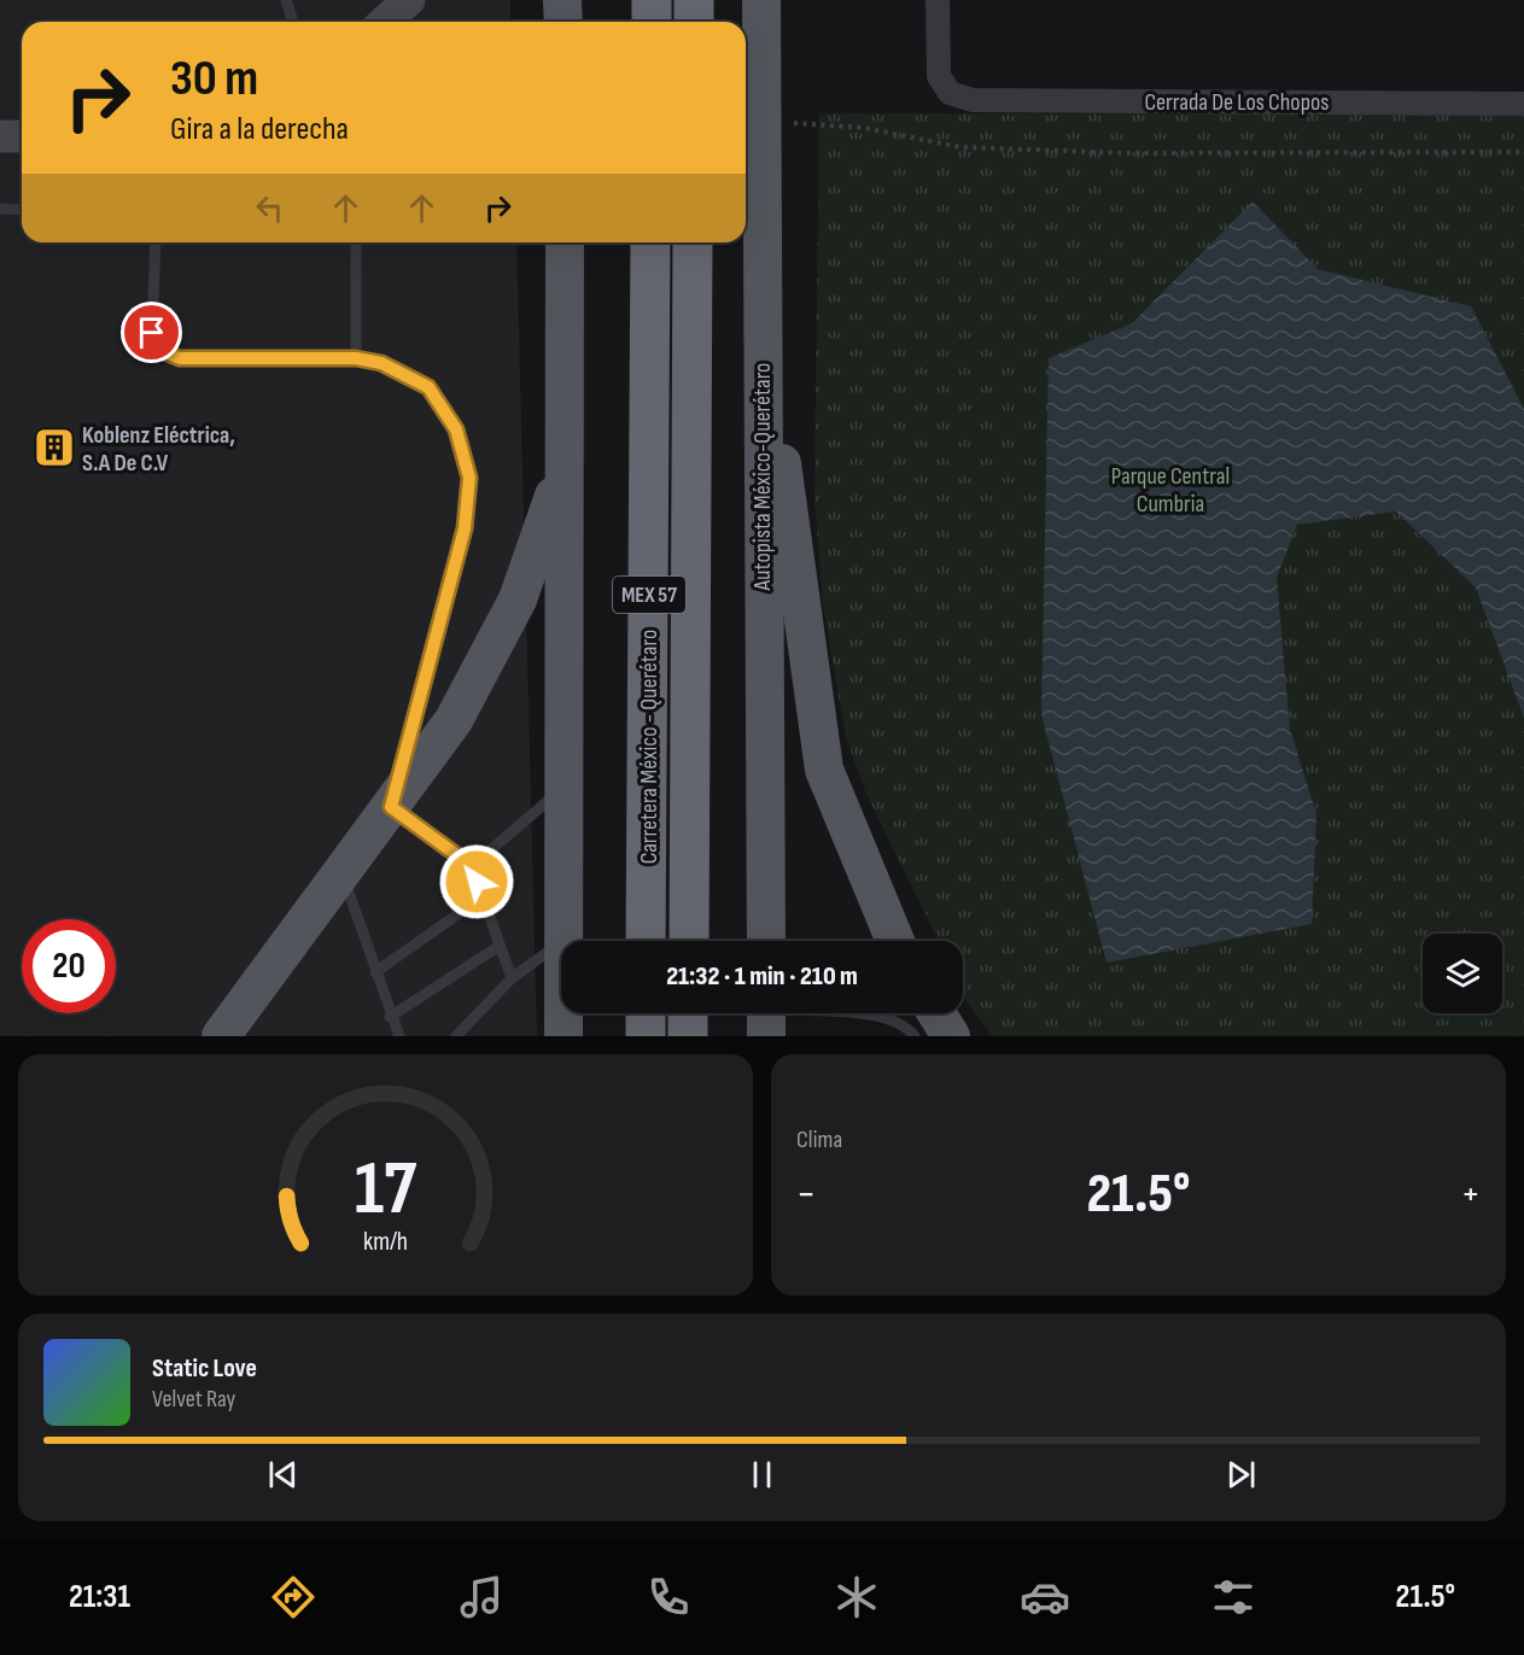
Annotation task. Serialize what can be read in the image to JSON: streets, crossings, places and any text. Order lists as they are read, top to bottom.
{
  "streets": {
    "highway": ["MEX 57", "Carretera México - Querétaro"],
    "main road": ["Autopista México-Querétaro"],
    "street": ["Cerrada De Los Chopos"]
  },
  "parks": ["Parque Central Cumbria"],
  "places": {
    "building": ["Koblenz Eléctrica, S.A De C.V"]
  },
  "page": {
    "turn": ["30 m", "Gira a la derecha"],
    "limit": "20",
    "trip": "21:32 · 1 min · 210 m",
    "tile": "Clima",
    "heat": ["−", "21.5°", "+"],
    "song": ["Static Love", "Velvet Ray"],
    "tabs": ["21:31", "21.5°"],
    "gauge": ["17", "km/h"]
  }
}
